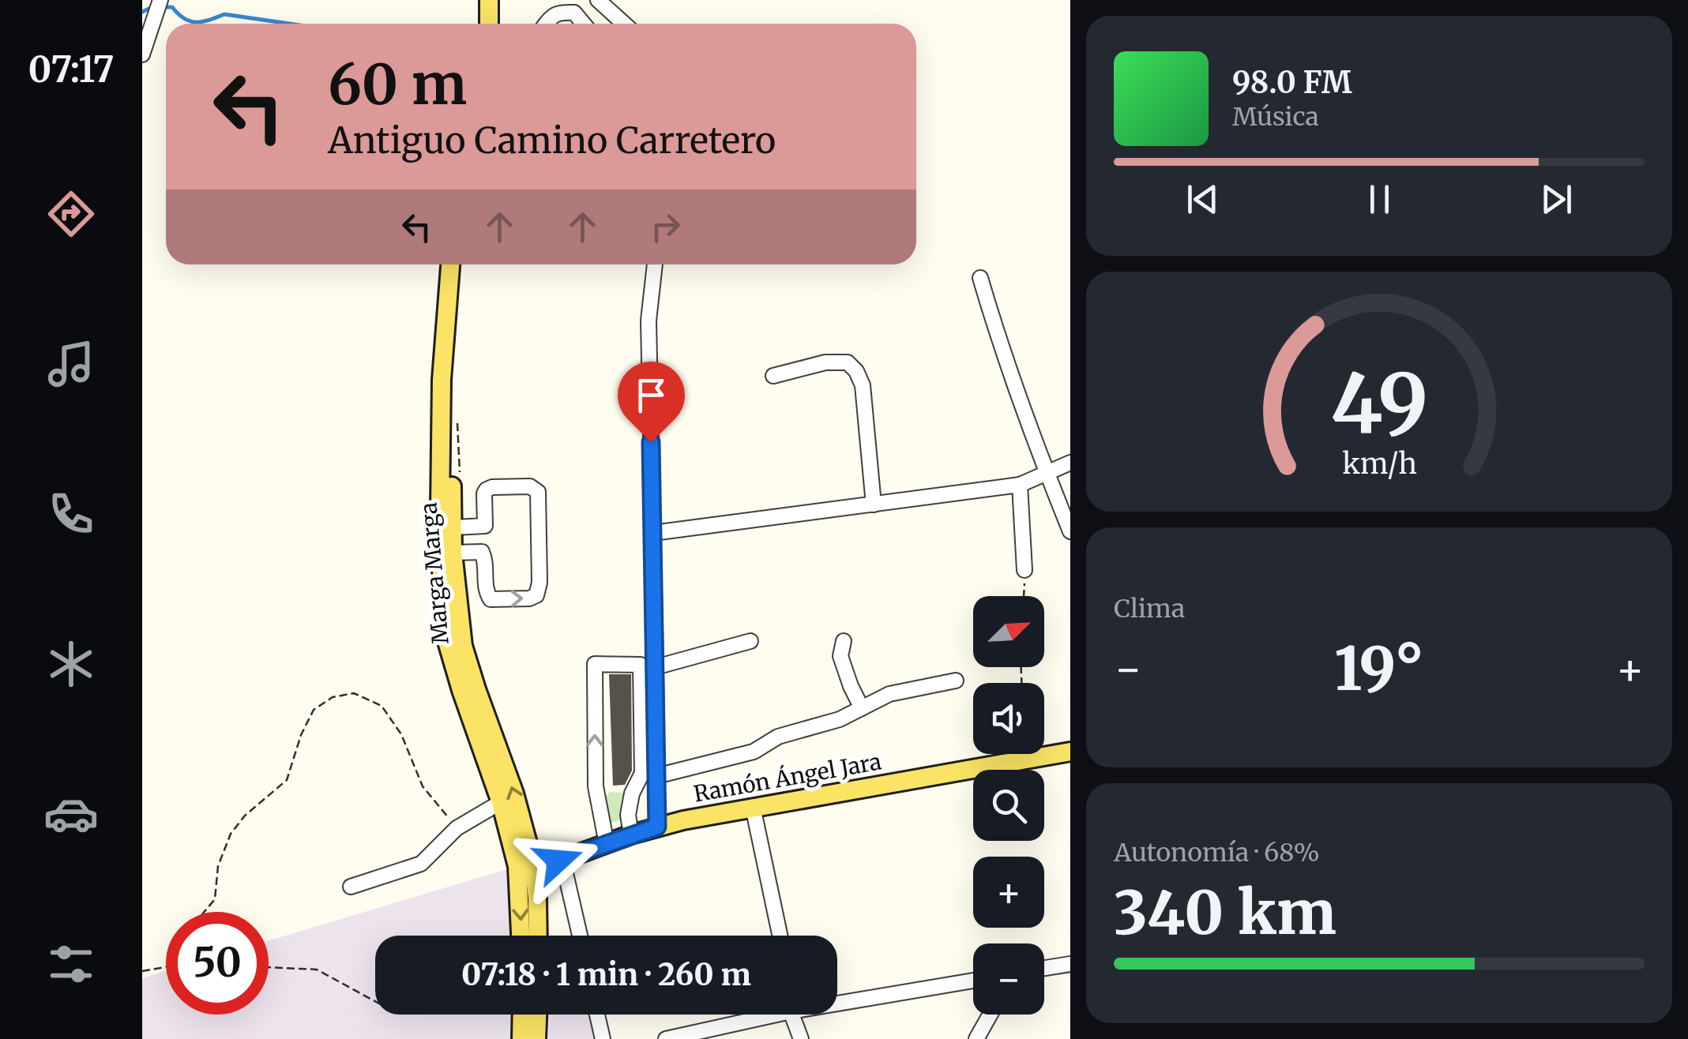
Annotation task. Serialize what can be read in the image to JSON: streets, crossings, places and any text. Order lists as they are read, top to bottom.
{
  "streets": {
    "main road": ["Marga Marga", "Ramón Ángel Jara"]
  },
  "crossings": [
    ["Marga Marga", "Ramón Ángel Jara"]
  ],
  "north": "top right",
  "page": {
    "tabs": "07:17",
    "turn": ["60 m", "Antiguo Camino Carretero"],
    "song": ["98.0 FM", "Música"],
    "tile": [
      "Clima",
      ["Autonomía · 68%", "340 km"]
    ],
    "map_buttons": ["+", "−"],
    "heat": ["−", "19°", "+"],
    "limit": "50",
    "trip": "07:18 · 1 min · 260 m",
    "gauge": ["49", "km/h"]
  }
}
